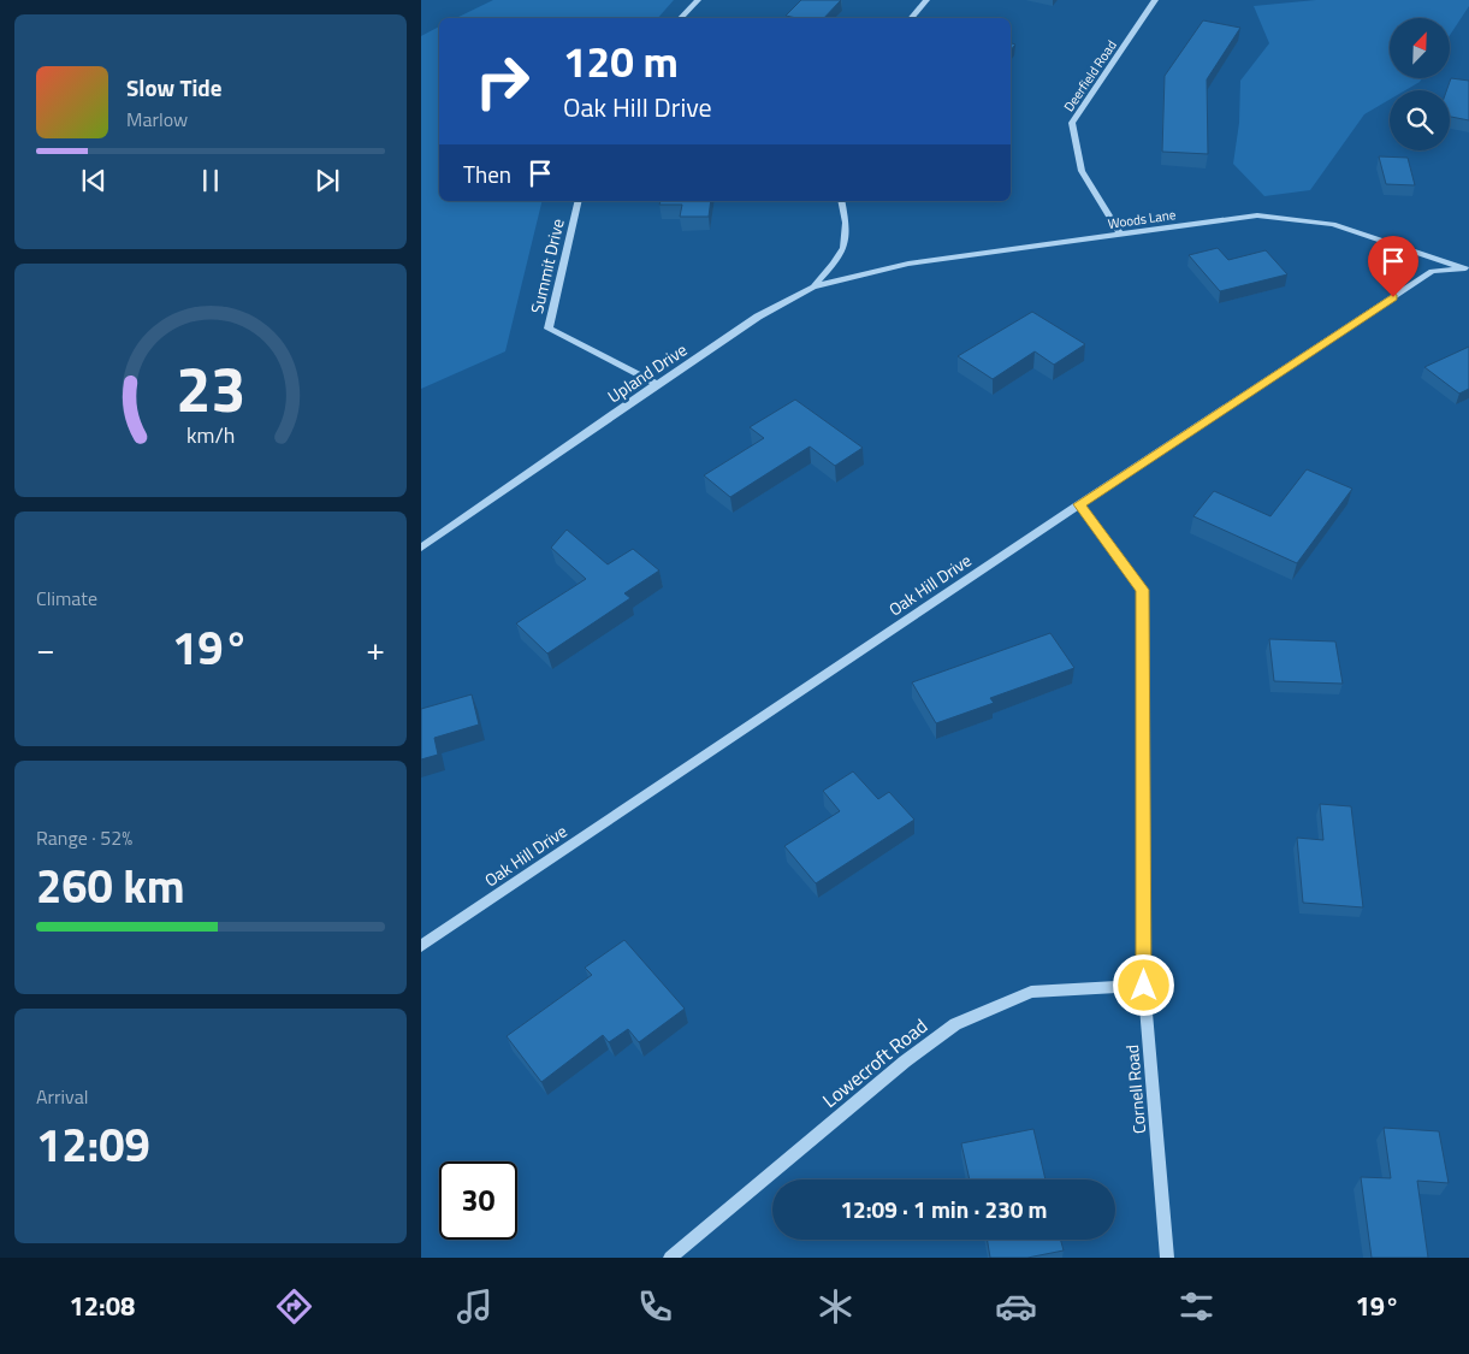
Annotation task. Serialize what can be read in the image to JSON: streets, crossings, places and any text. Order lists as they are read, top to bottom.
{
  "streets": {
    "street": [
      "Deerfield Road",
      "Woods Lane",
      "Summit Drive",
      "Upland Drive",
      "Oak Hill Drive",
      "Lowecroft Road",
      "Cornell Road"
    ]
  },
  "crossings": [
    ["Deerfield Road", "Woods Lane"],
    ["Woods Lane", "Upland Drive"],
    ["Woods Lane", "Oak Hill Drive"],
    ["Summit Drive", "Upland Drive"],
    ["Oak Hill Drive", "Cornell Road"],
    ["Lowecroft Road", "Cornell Road"]
  ],
  "north": "top right",
  "page": {
    "turn": ["120 m", "Oak Hill Drive"],
    "song": ["Slow Tide", "Marlow"],
    "then": "Then",
    "tile": [
      "Climate",
      ["Range · 52%", "260 km"],
      ["Arrival", "12:09"]
    ],
    "heat": ["−", "19°", "+"],
    "limit": "30",
    "trip": "12:09 · 1 min · 230 m",
    "tabs": ["12:08", "19°"],
    "gauge": ["23", "km/h"]
  }
}
